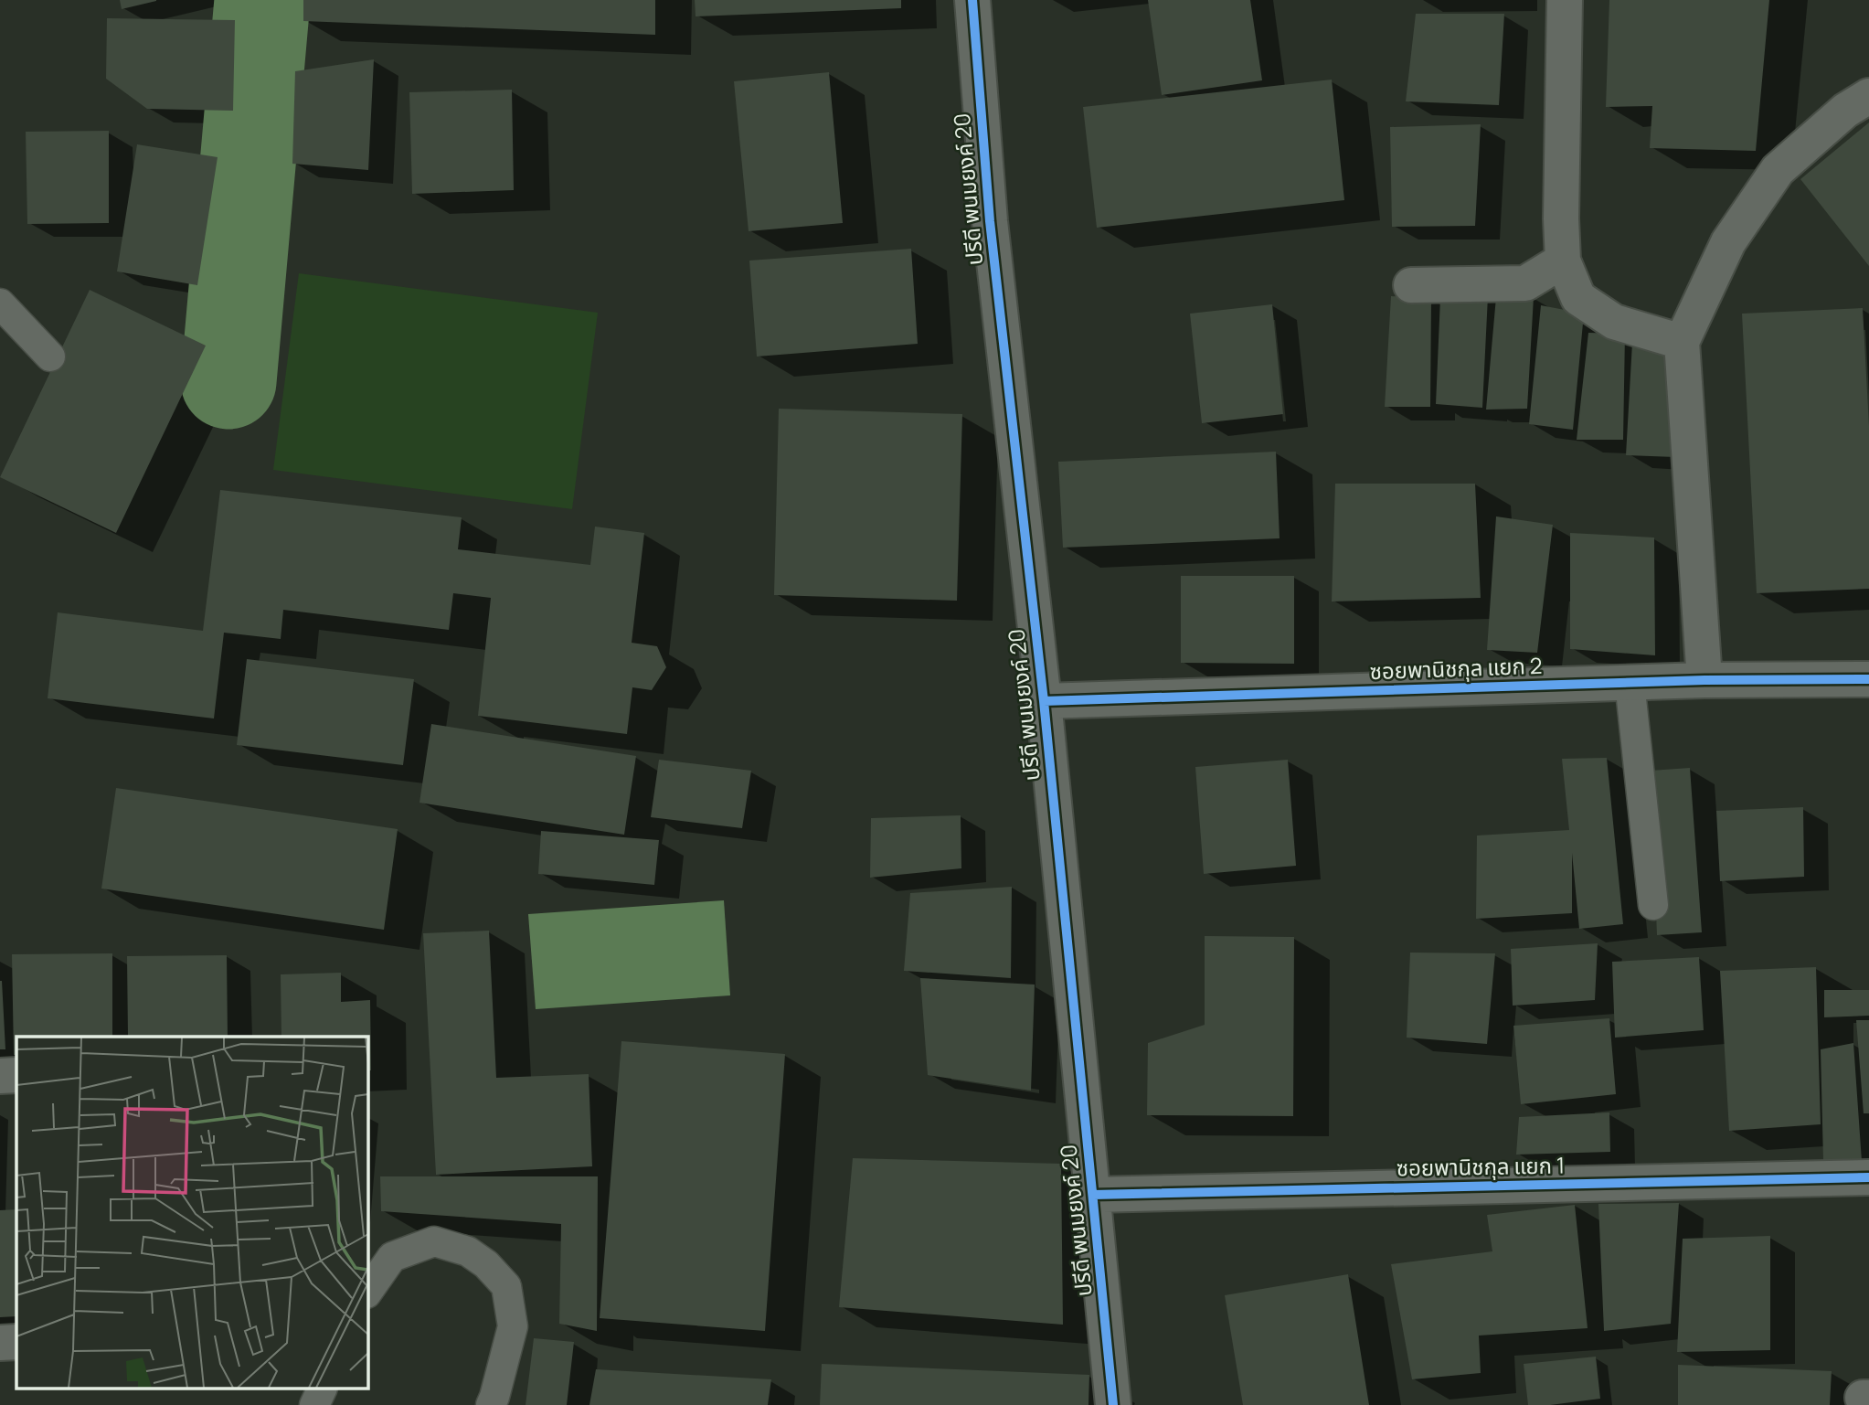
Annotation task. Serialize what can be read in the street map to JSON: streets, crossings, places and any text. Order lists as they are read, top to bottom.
{
  "streets": {
    "street": ["ปรีดี พนมยงค์ 20", "ซอยพานิชกุล แยก 2", "ซอยพานิชกุล แยก 1"]
  },
  "crossings": [
    ["ปรีดี พนมยงค์ 20", "ซอยพานิชกุล แยก 2"],
    ["ปรีดี พนมยงค์ 20", "ซอยพานิชกุล แยก 1"]
  ]
}
